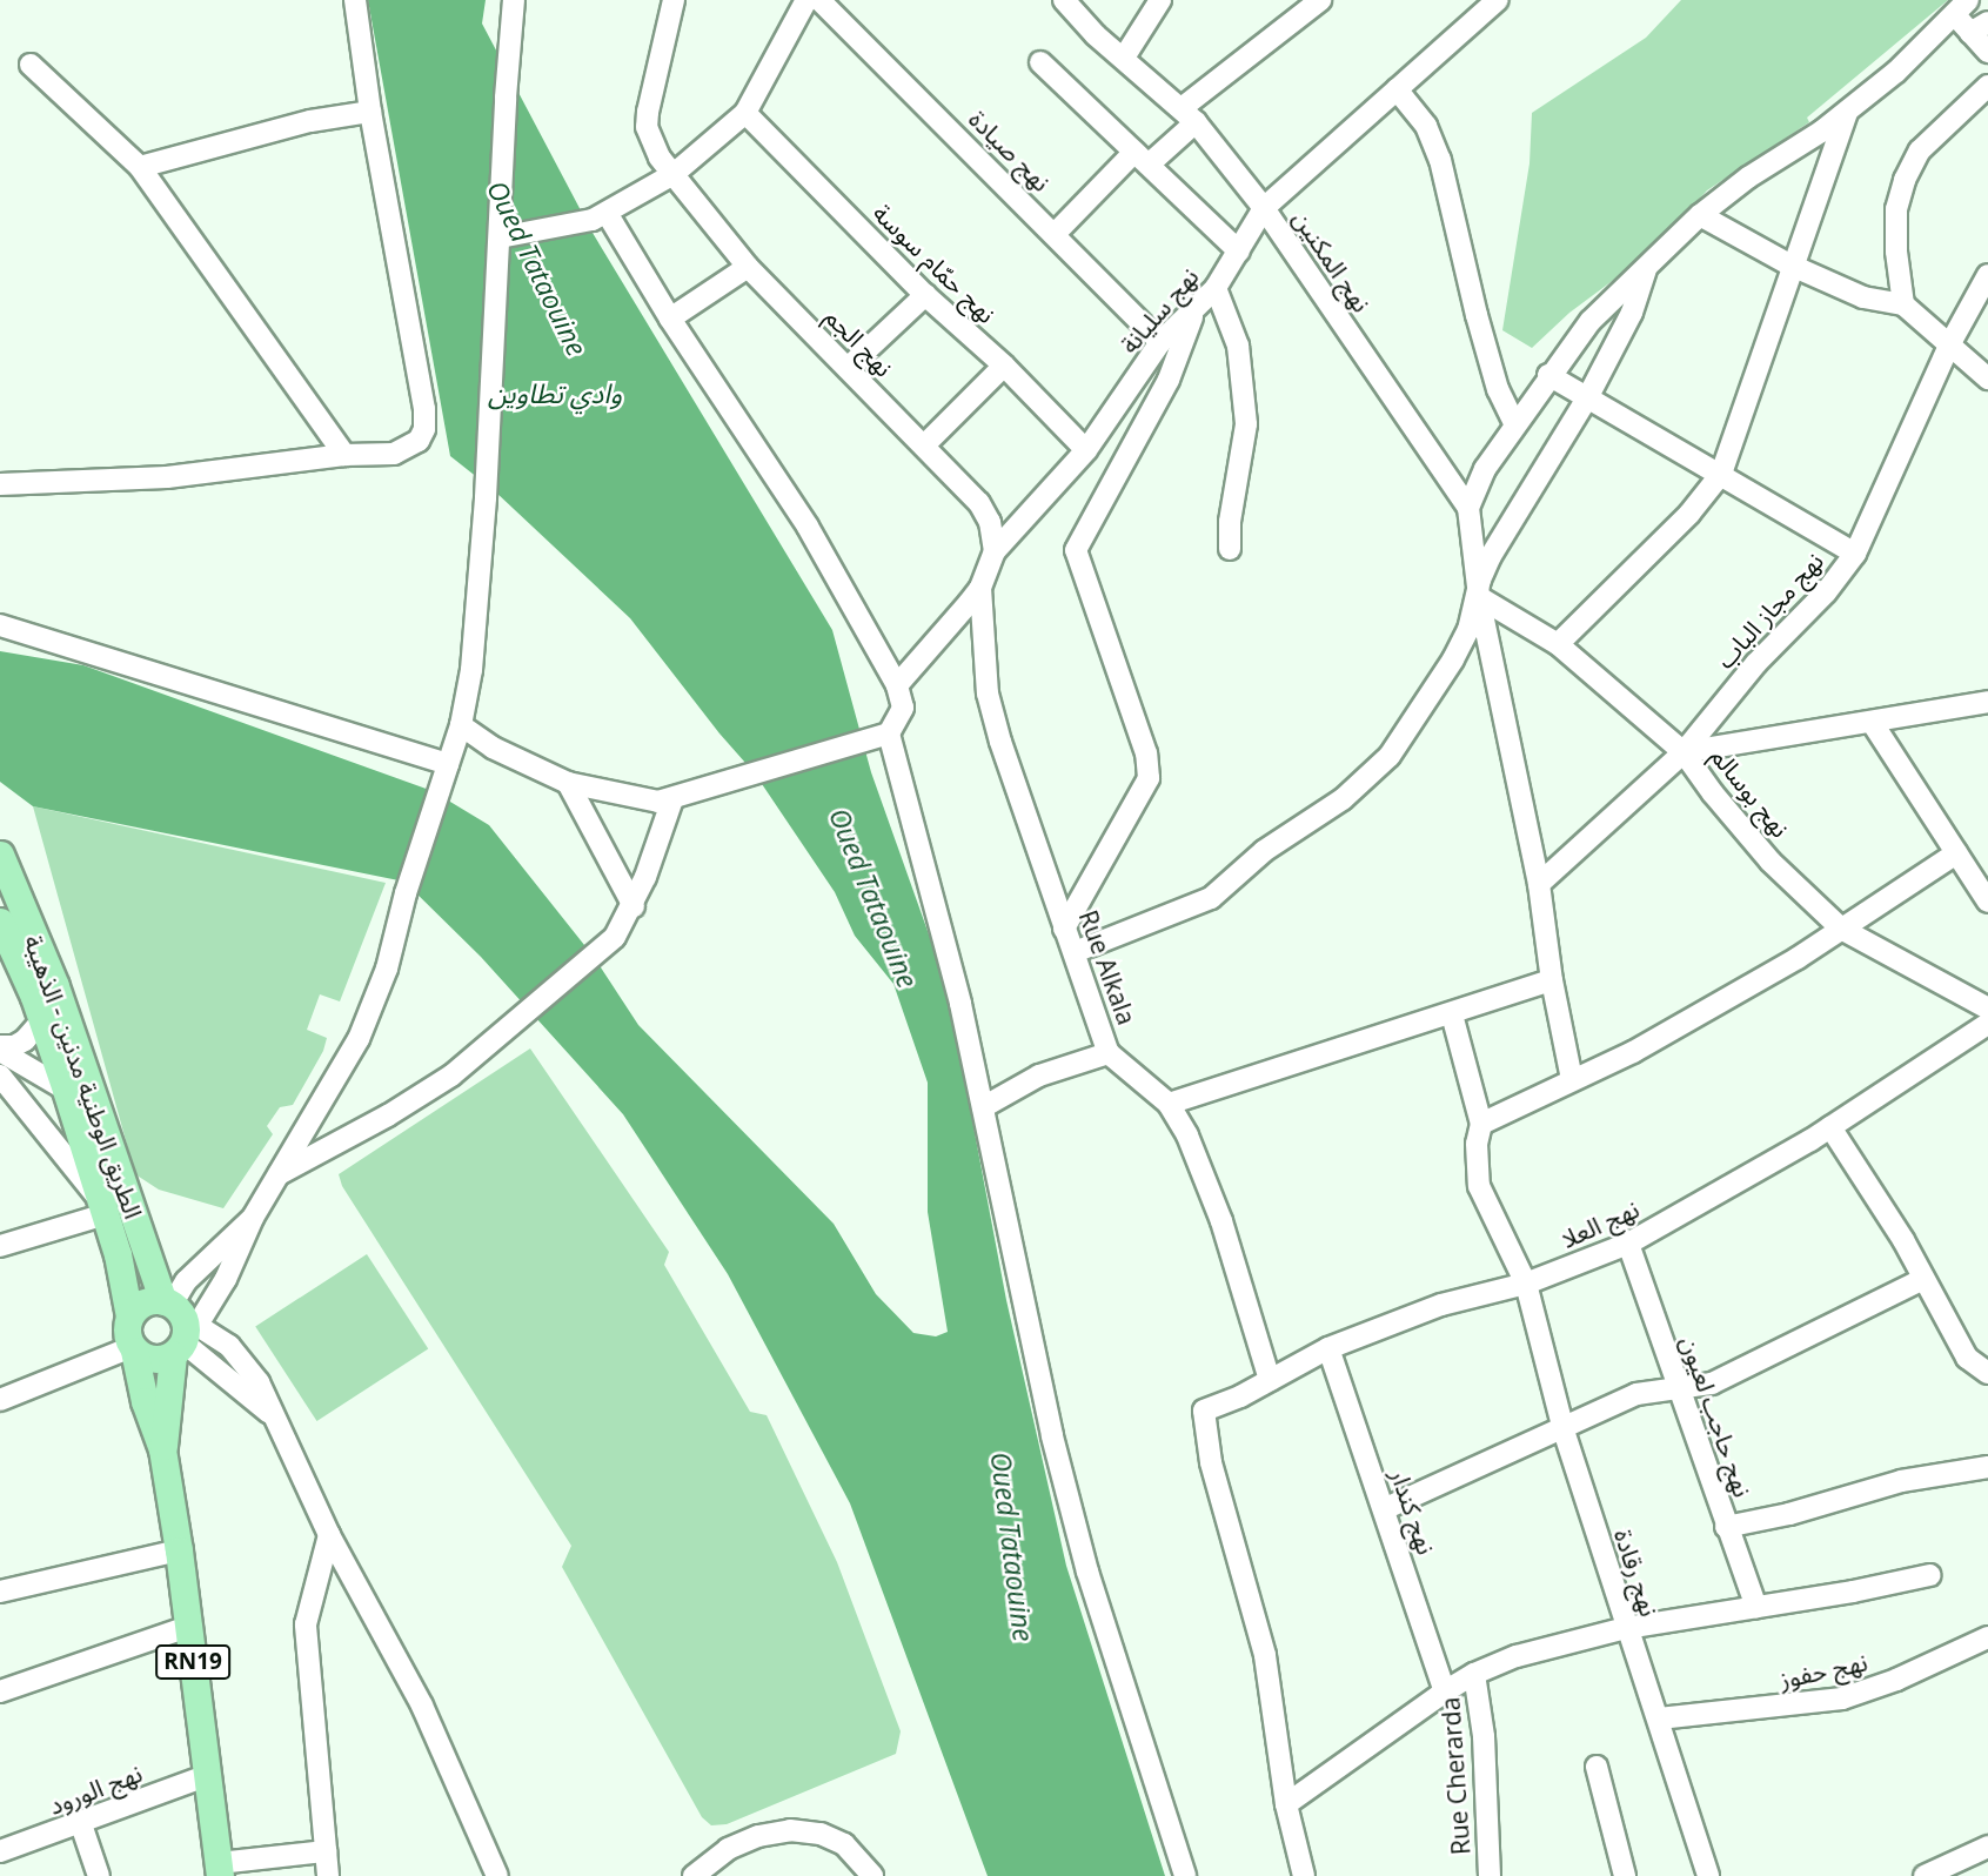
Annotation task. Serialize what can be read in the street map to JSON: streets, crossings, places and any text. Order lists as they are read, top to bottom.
{
  "streets": {
    "main road": ["الطريق الوطنية مدنين - الذهيبة", "RN19"],
    "street": [
      "نهج صيادة",
      "نهج المكنين",
      "نهج حمّام سوسة",
      "نهج سليانة",
      "نهج الجم",
      "نهج مجاز الباب",
      "نهج بوسالم",
      "Rue Alkala",
      "نهج العلا",
      "نهج حاجب لعيون",
      "نهج كندار",
      "نهج رقادة",
      "نهج حفوز",
      "Rue Cherarda",
      "نهج الورود"
    ]
  },
  "crossings": [
    ["نهج صيادة", "نهج سليانة"],
    ["نهج المكنين", "نهج سليانة"],
    ["نهج المكنين", "نهج مجاز الباب"],
    ["نهج المكنين", "نهج بوسالم"],
    ["نهج حمّام سوسة", "نهج سليانة"],
    ["نهج سليانة", "نهج الجم"],
    ["نهج سليانة", "Rue Alkala"],
    ["نهج مجاز الباب", "نهج بوسالم"],
    ["Rue Alkala", "نهج العلا"],
    ["الطريق الوطنية مدنين - الذهيبة", "RN19"],
    ["الطريق الوطنية مدنين - الذهيبة", "نهج الورود"],
    ["نهج العلا", "نهج حاجب لعيون"],
    ["نهج العلا", "نهج كندار"],
    ["نهج العلا", "نهج رقادة"],
    ["نهج رقادة", "نهج حفوز"]
  ],
  "water": ["Oued Tataouine", "وادي تطاوين"]
}
